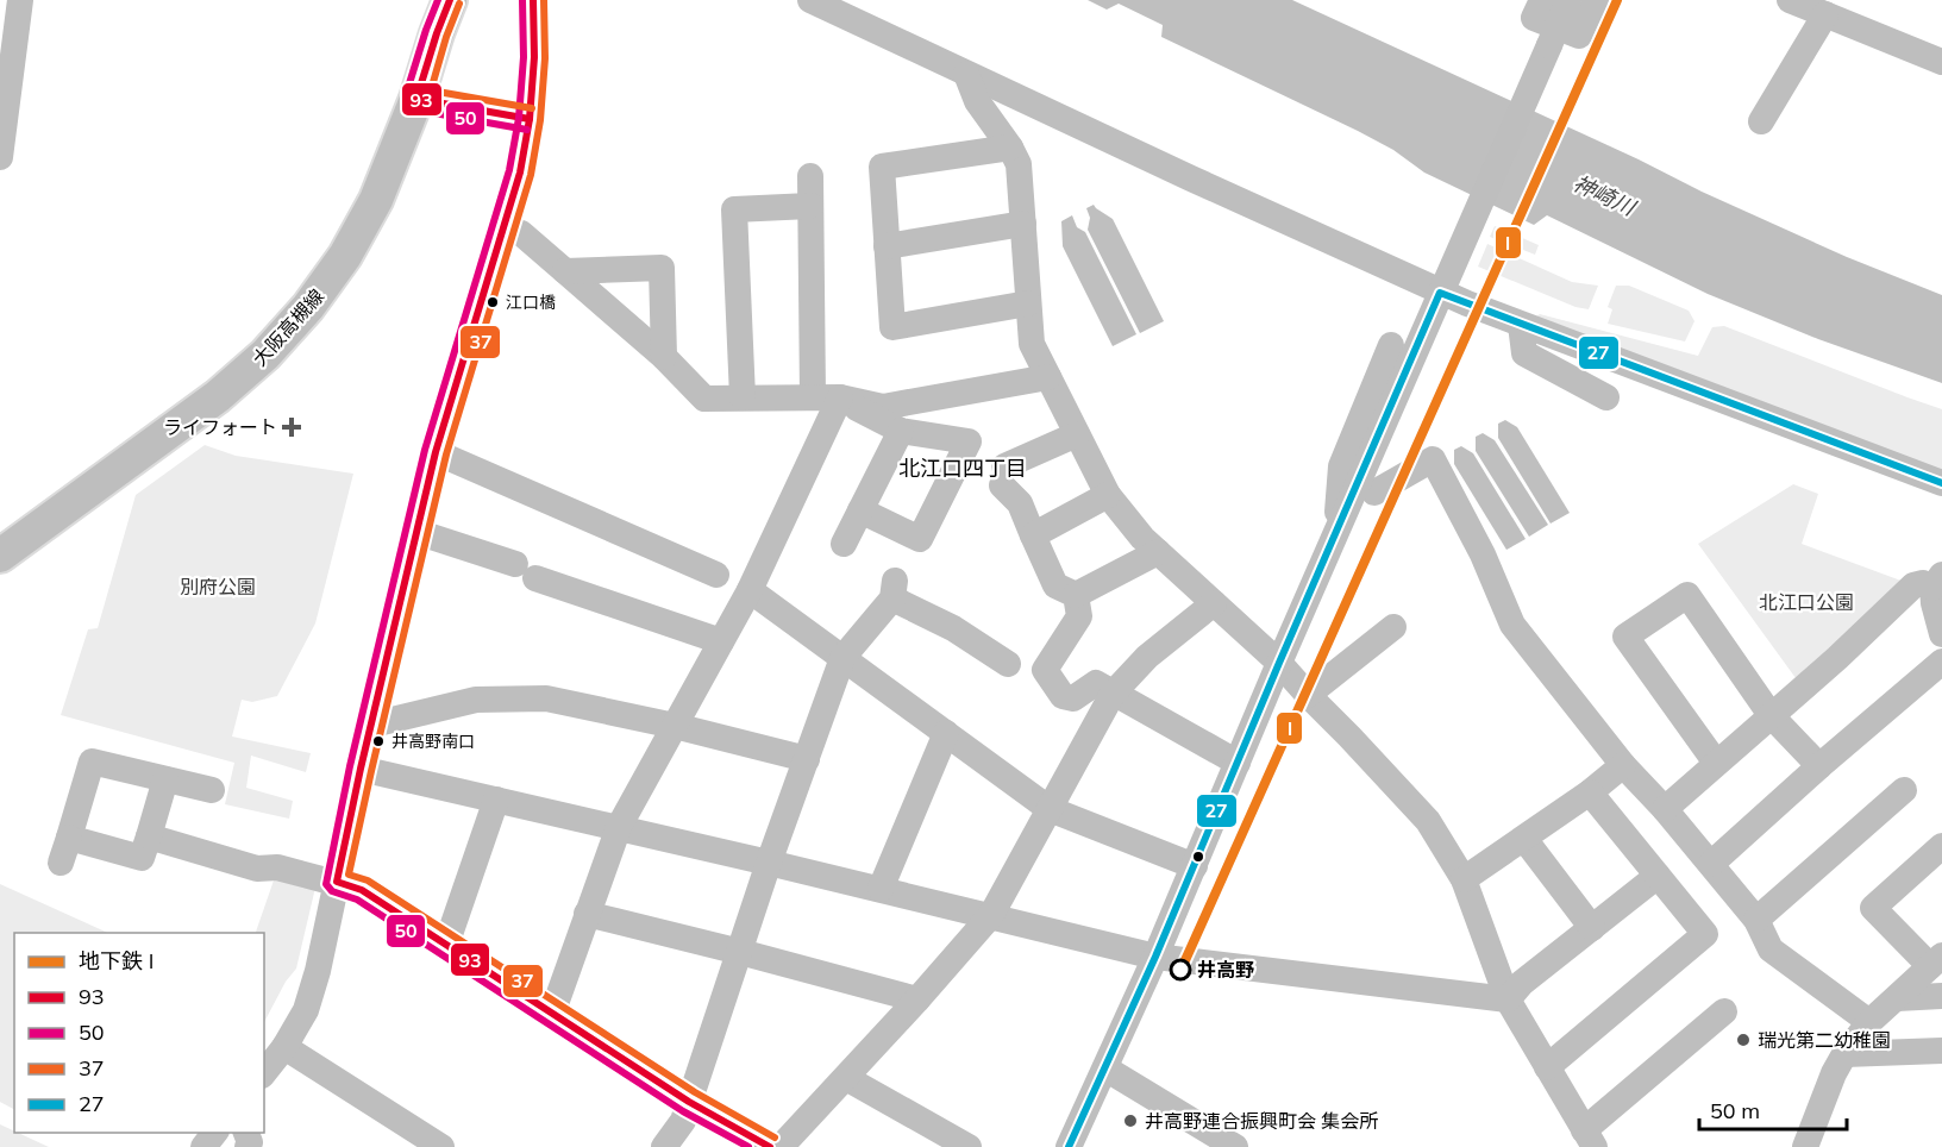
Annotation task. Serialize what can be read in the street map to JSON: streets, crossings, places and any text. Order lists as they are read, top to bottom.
{
  "streets": {
    "main road": ["大阪高槻線"]
  },
  "districts": ["北江口四丁目"],
  "water": ["神崎川"],
  "parks": ["別府公園", "北江口公園"],
  "places": {
    "other": [
      "江口橋",
      "井高野南口",
      "井高野",
      "瑞光第二幼稚園",
      "井高野連合振興町会 集会所"
    ],
    "health": ["ライフォート"]
  },
  "lines": [
    "metro line I",
    "transit line 93",
    "transit line 50",
    "transit line 37",
    "transit line 27"
  ],
  "legend": [
    "地下鉄 I",
    "93",
    "50",
    "37",
    "27"
  ],
  "scale_bar": "50 m"
}
